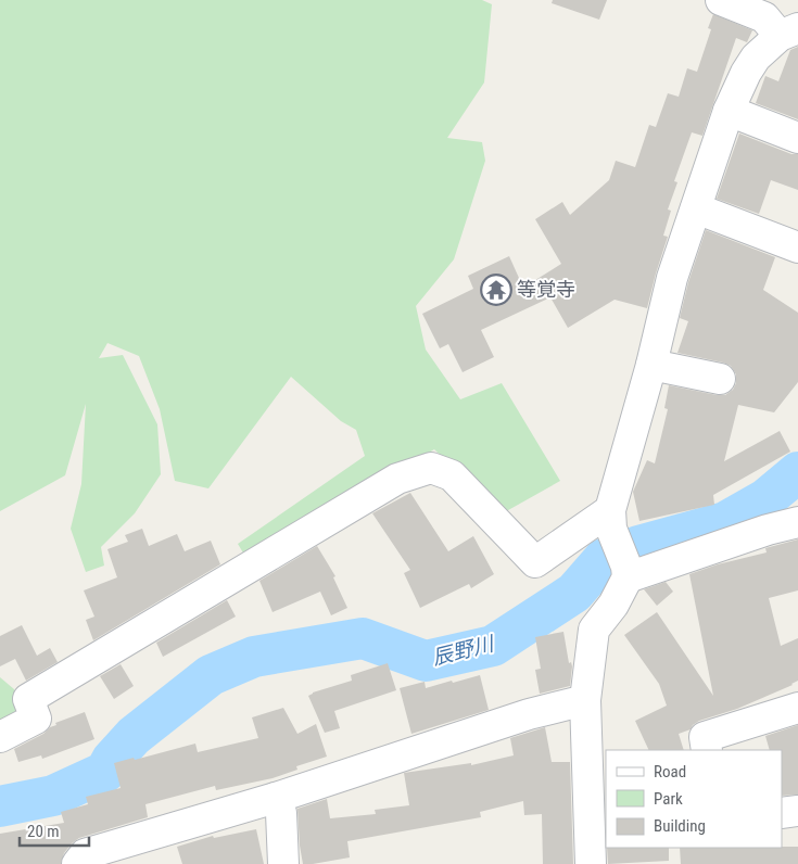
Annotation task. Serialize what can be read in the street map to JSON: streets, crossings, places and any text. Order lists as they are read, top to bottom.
{
  "water": ["辰野川"],
  "places": {
    "temple": ["等覚寺"]
  },
  "legend": ["Road", "Park", "Building"],
  "scale_bar": "20 m"
}
